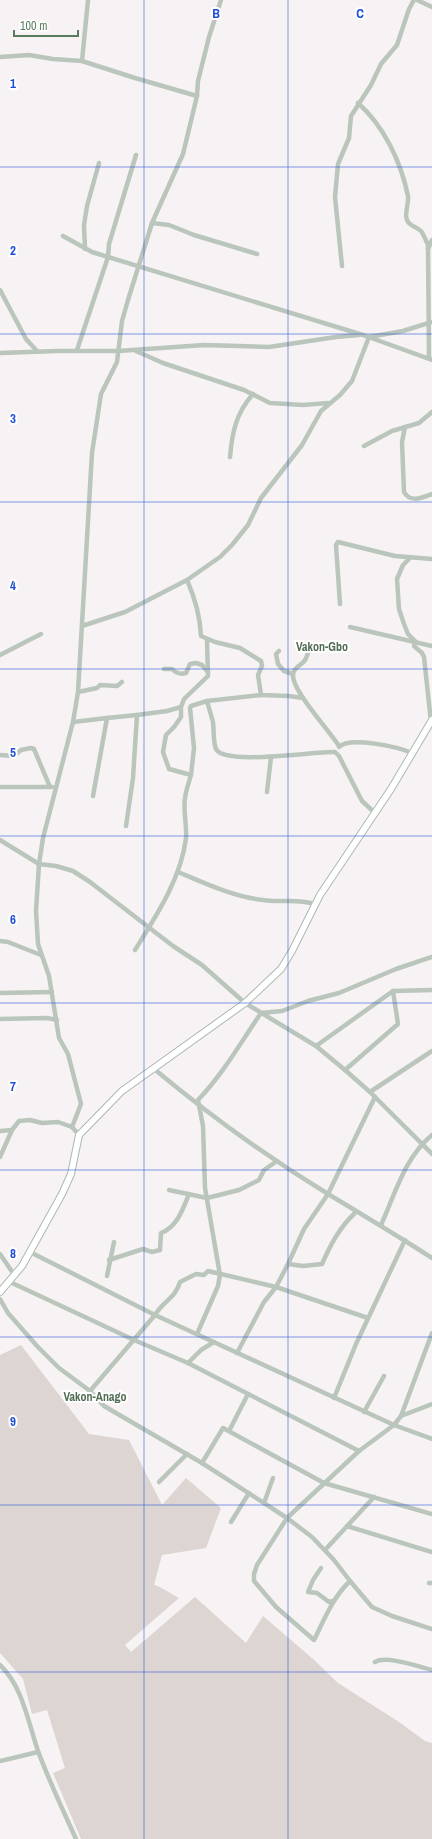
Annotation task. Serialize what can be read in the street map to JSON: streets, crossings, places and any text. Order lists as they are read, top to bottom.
{
  "districts": ["Vakon-Gbo", "Vakon-Anago"],
  "scale_bar": "100 m",
  "grid": {
    "columns": ["B", "C"],
    "rows": [
      "1",
      "2",
      "3",
      "4",
      "5",
      "6",
      "7",
      "8",
      "9"
    ]
  }
}
